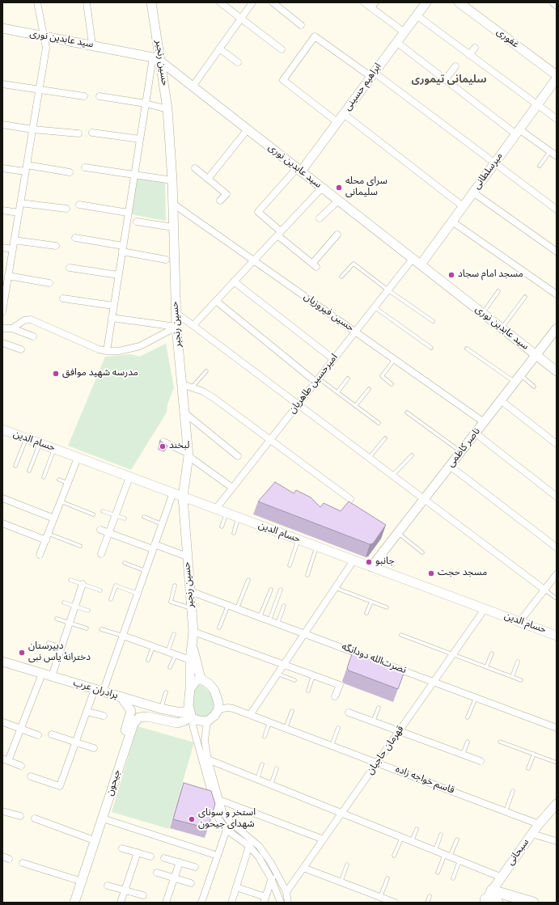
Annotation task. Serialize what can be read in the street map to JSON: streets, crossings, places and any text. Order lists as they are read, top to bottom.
{
  "streets": {
    "main road": [
      "غفوری",
      "سید عابدین نوری",
      "حسین رنجبر",
      "ابراهیم حسینی",
      "میرسلطانی",
      "حسام الدین",
      "ناصر کاظمی",
      "برادران عرب",
      "جیحون",
      "سبحانی"
    ],
    "street": [
      "حسین فیروزیان",
      "امیرحسین طاهریان",
      "نصرت‌الله دودانگه",
      "قهرمان حاجیان",
      "قاسم خواجه زاده"
    ]
  },
  "crossings": [
    ["سید عابدین نوری", "حسین رنجبر"],
    ["سید عابدین نوری", "ابراهیم حسینی"],
    ["سید عابدین نوری", "میرسلطانی"],
    ["سید عابدین نوری", "امیرحسین طاهریان"],
    ["سید عابدین نوری", "ناصر کاظمی"],
    ["حسین رنجبر", "حسین فیروزیان"],
    ["حسین رنجبر", "حسام الدین"],
    ["حسین رنجبر", "نصرت‌الله دودانگه"],
    ["حسین رنجبر", "برادران عرب"],
    ["حسین رنجبر", "قاسم خواجه زاده"],
    ["حسین رنجبر", "جیحون"],
    ["حسین فیروزیان", "امیرحسین طاهریان"],
    ["حسین فیروزیان", "ناصر کاظمی"],
    ["امیرحسین طاهریان", "حسام الدین"],
    ["حسام الدین", "ناصر کاظمی"],
    ["حسام الدین", "قهرمان حاجیان"],
    ["نصرت‌الله دودانگه", "قهرمان حاجیان"],
    ["برادران عرب", "قاسم خواجه زاده"],
    ["برادران عرب", "جیحون"],
    ["قهرمان حاجیان", "قاسم خواجه زاده"],
    ["قاسم خواجه زاده", "جیحون"],
    ["قاسم خواجه زاده", "سبحانی"]
  ],
  "districts": ["سلیمانی تیموری"],
  "places": [
    "سرای محله سلیمانی",
    "مسجد امام سجاد",
    "مدرسه شهید موافق",
    "لبخند",
    "جانبو",
    "مسجد حجت",
    "دبیرستان دخترانهٔ یاس نبی",
    "استخر و سونای شهدای جیحون"
  ]
}
